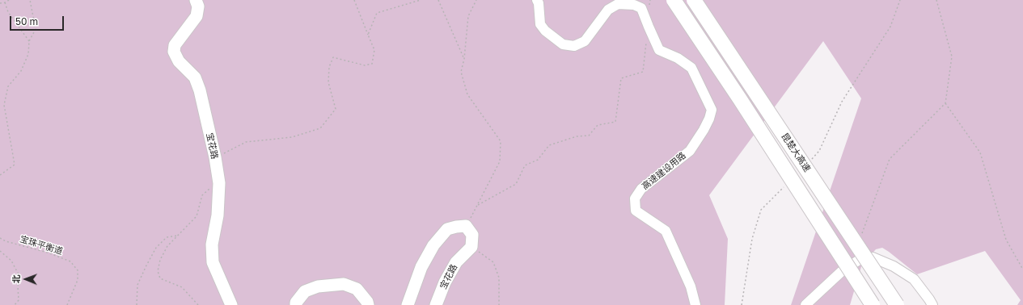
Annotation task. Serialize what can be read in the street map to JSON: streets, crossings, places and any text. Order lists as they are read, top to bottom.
{
  "streets": {
    "highway": ["昆楚大高速"],
    "main road": ["宝花路"],
    "lane": ["高速建设用路"],
    "path": ["宝珠平衡道"]
  },
  "scale_bar": "50 m",
  "north": "left"
}
